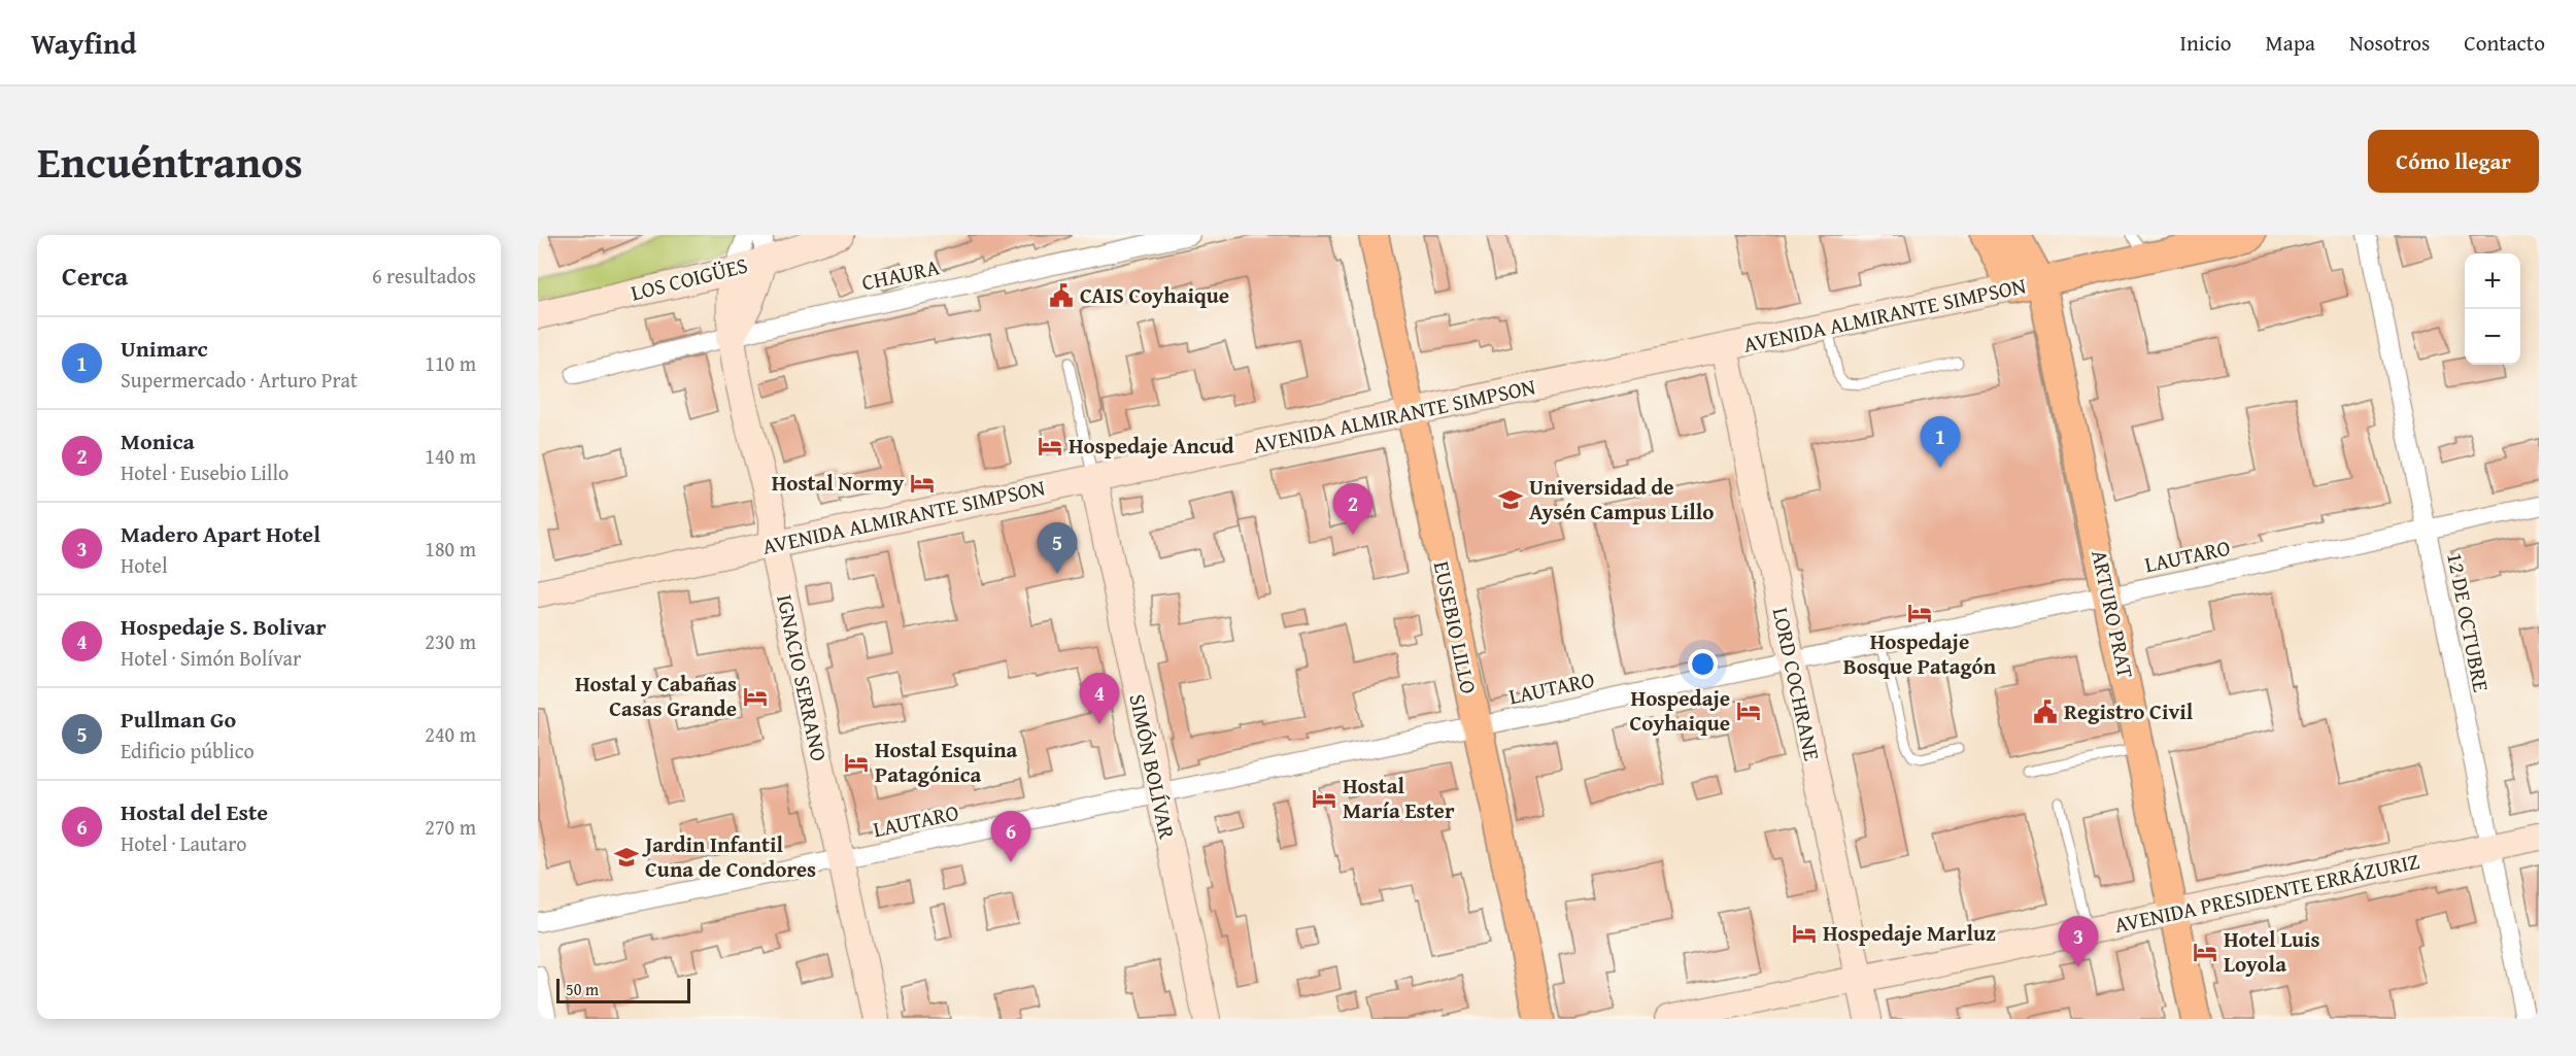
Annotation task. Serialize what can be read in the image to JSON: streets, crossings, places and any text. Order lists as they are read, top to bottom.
{
  "streets": {
    "main road": [
      "LOS COIGÜES",
      "AVENIDA ALMIRANTE SIMPSON",
      "ARTURO PRAT",
      "EUSEBIO LILLO",
      "IGNACIO SERRANO",
      "LORD COCHRANE",
      "SIMÓN BOLÍVAR",
      "AVENIDA PRESIDENTE ERRÁZURIZ"
    ],
    "street": ["CHAURA", "LAUTARO", "12 DE OCTUBRE"]
  },
  "crossings": [
    ["CHAURA", "IGNACIO SERRANO"],
    ["LOS COIGÜES", "IGNACIO SERRANO"],
    ["AVENIDA ALMIRANTE SIMPSON", "ARTURO PRAT"],
    ["AVENIDA ALMIRANTE SIMPSON", "EUSEBIO LILLO"],
    ["AVENIDA ALMIRANTE SIMPSON", "IGNACIO SERRANO"],
    ["AVENIDA ALMIRANTE SIMPSON", "LORD COCHRANE"],
    ["AVENIDA ALMIRANTE SIMPSON", "SIMÓN BOLÍVAR"],
    ["LAUTARO", "ARTURO PRAT"],
    ["LAUTARO", "12 DE OCTUBRE"],
    ["LAUTARO", "EUSEBIO LILLO"],
    ["LAUTARO", "IGNACIO SERRANO"],
    ["LAUTARO", "LORD COCHRANE"],
    ["LAUTARO", "SIMÓN BOLÍVAR"],
    ["ARTURO PRAT", "AVENIDA PRESIDENTE ERRÁZURIZ"],
    ["12 DE OCTUBRE", "AVENIDA PRESIDENTE ERRÁZURIZ"],
    ["LORD COCHRANE", "AVENIDA PRESIDENTE ERRÁZURIZ"]
  ],
  "places": {
    "public building": ["CAIS Coyhaique", "Registro Civil"],
    "hotel": [
      "Hospedaje Ancud",
      "Hostal Normy",
      "Hospedaje Bosque Patagón",
      "Hostal y Cabañas Casas Grande",
      "Hospedaje Coyhaique",
      "Hostal Esquina Patagónica",
      "Hostal María Ester",
      "Hospedaje Marluz",
      "Hotel Luis Loyola"
    ],
    "school or university": ["Universidad de Aysén Campus Lillo", "Jardin Infantil Cuna de Condores"]
  },
  "scale_bar": "50 m",
  "page": {
    "header": "Wayfind",
    "nav": [
      "Inicio",
      "Mapa",
      "Nosotros",
      "Contacto"
    ],
    "title": "Encuéntranos",
    "buttons": "Cómo llegar",
    "heading": ["Cerca", "6 resultados"],
    "map_buttons": ["+", "−"],
    "list": [
      {
        "mark": "1",
        "name": "Unimarc",
        "note": "Supermercado · Arturo Prat",
        "value": "110 m"
      },
      {
        "mark": "2",
        "name": "Monica",
        "note": "Hotel · Eusebio Lillo",
        "value": "140 m"
      },
      {
        "mark": "3",
        "name": "Madero Apart Hotel",
        "note": "Hotel",
        "value": "180 m"
      },
      {
        "mark": "4",
        "name": "Hospedaje S. Bolivar",
        "note": "Hotel · Simón Bolívar",
        "value": "230 m"
      },
      {
        "mark": "5",
        "name": "Pullman Go",
        "note": "Edificio público",
        "value": "240 m"
      },
      {
        "mark": "6",
        "name": "Hostal del Este",
        "note": "Hotel · Lautaro",
        "value": "270 m"
      }
    ],
    "pins": [
      "1",
      "2",
      "5",
      "4",
      "6",
      "3"
    ],
    "scale": "50 m"
  }
}
